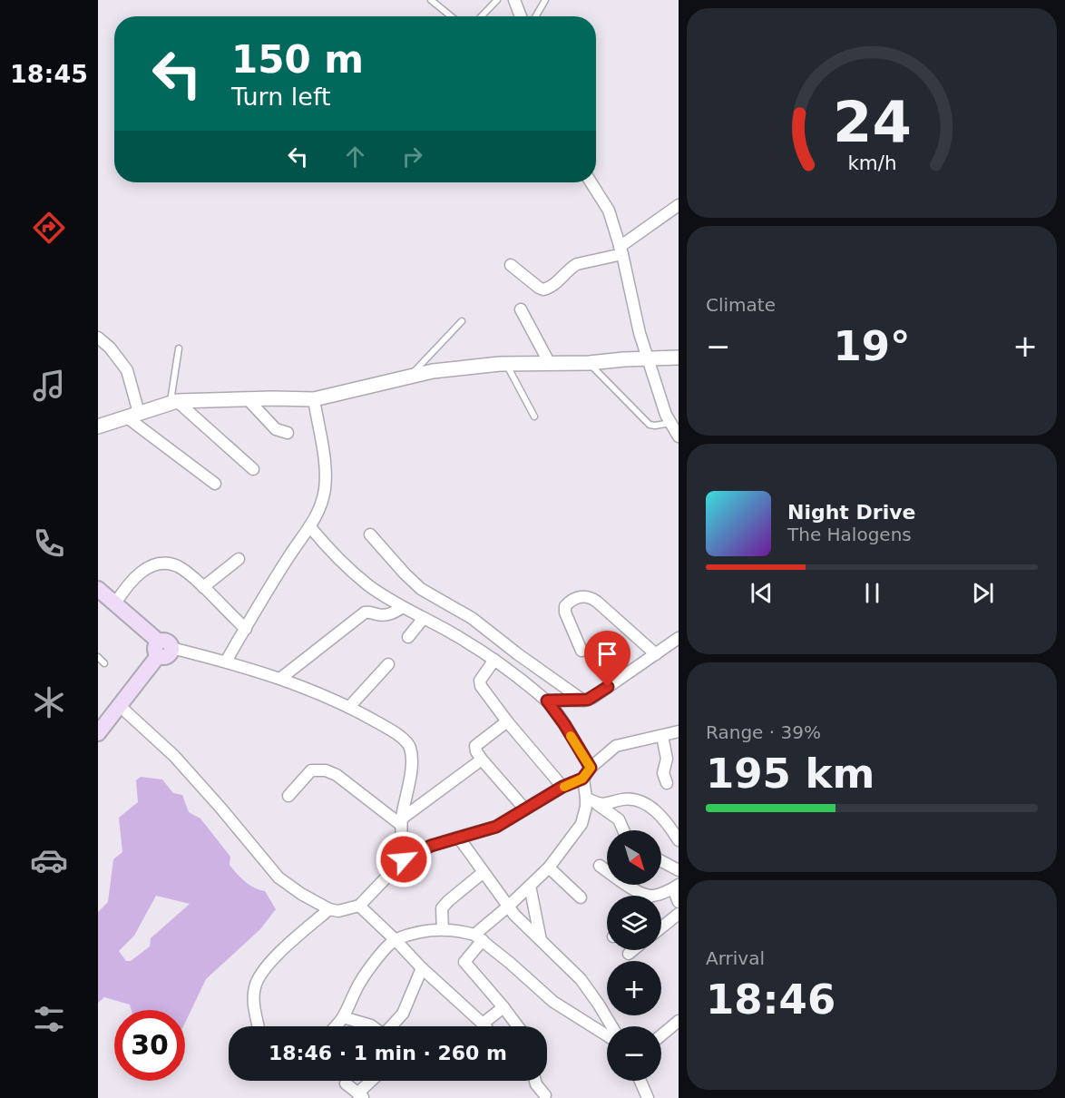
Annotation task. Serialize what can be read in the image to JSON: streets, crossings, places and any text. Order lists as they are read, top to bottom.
{
  "north": "bottom right",
  "page": {
    "tabs": "18:45",
    "turn": ["150 m", "Turn left"],
    "tile": [
      "Climate",
      ["Range · 39%", "195 km"],
      ["Arrival", "18:46"]
    ],
    "heat": ["−", "19°", "+"],
    "song": ["Night Drive", "The Halogens"],
    "map_buttons": ["+", "−"],
    "limit": "30",
    "trip": "18:46 · 1 min · 260 m",
    "gauge": ["24", "km/h"]
  }
}
